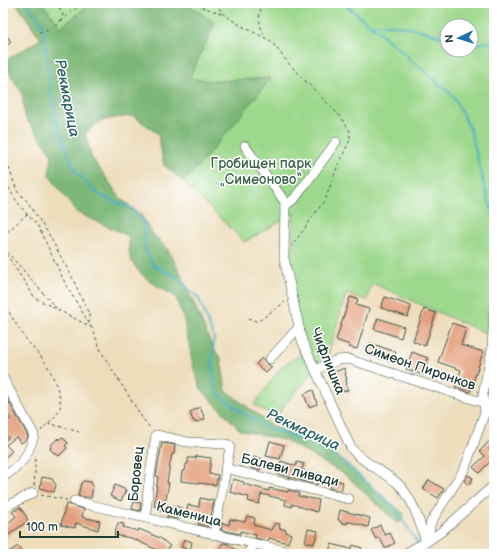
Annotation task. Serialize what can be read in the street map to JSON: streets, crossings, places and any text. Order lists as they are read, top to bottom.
{
  "streets": {
    "street": [
      "Чифлишка",
      "Симеон Пиронков",
      "Балеви ливади",
      "Боровец",
      "Каменица"
    ]
  },
  "crossings": [
    ["Чифлишка", "Симеон Пиронков"],
    ["Боровец", "Каменица"]
  ],
  "water": ["Рекмарица"],
  "parks": ["Гробищен парк „Симеоново“"],
  "scale_bar": "100 m",
  "north": "left"
}
